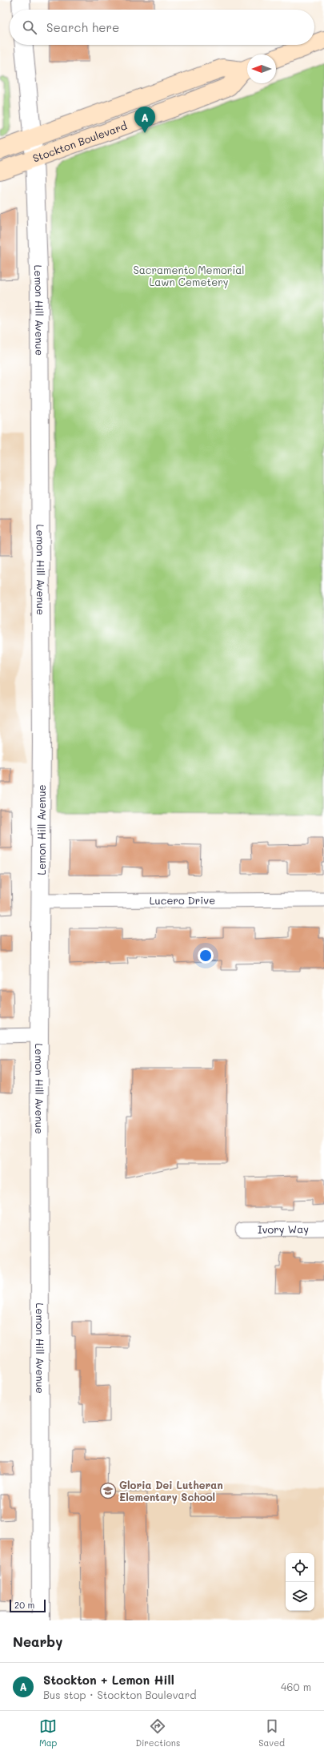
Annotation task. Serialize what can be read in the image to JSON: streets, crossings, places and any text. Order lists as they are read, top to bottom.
{
  "streets": {
    "main road": ["Stockton Boulevard"],
    "street": ["Lemon Hill Avenue", "Lucero Drive", "Ivory Way"]
  },
  "crossings": [
    ["Stockton Boulevard", "Lemon Hill Avenue"],
    ["Lemon Hill Avenue", "Lucero Drive"]
  ],
  "parks": ["Sacramento Memorial Lawn Cemetery"],
  "places": {
    "school or university": ["Gloria Dei Lutheran Elementary School"]
  },
  "scale_bar": "20 m",
  "north": "left",
  "page": {
    "search": "Search here",
    "pins": "A",
    "scale": "20 m",
    "heading": "Nearby",
    "list": [
      {
        "mark": "A",
        "name": "Stockton + Lemon Hill",
        "note": "Bus stop · Stockton Boulevard",
        "value": "460 m"
      }
    ],
    "nav": ["Map", "Directions", "Saved"]
  }
}
